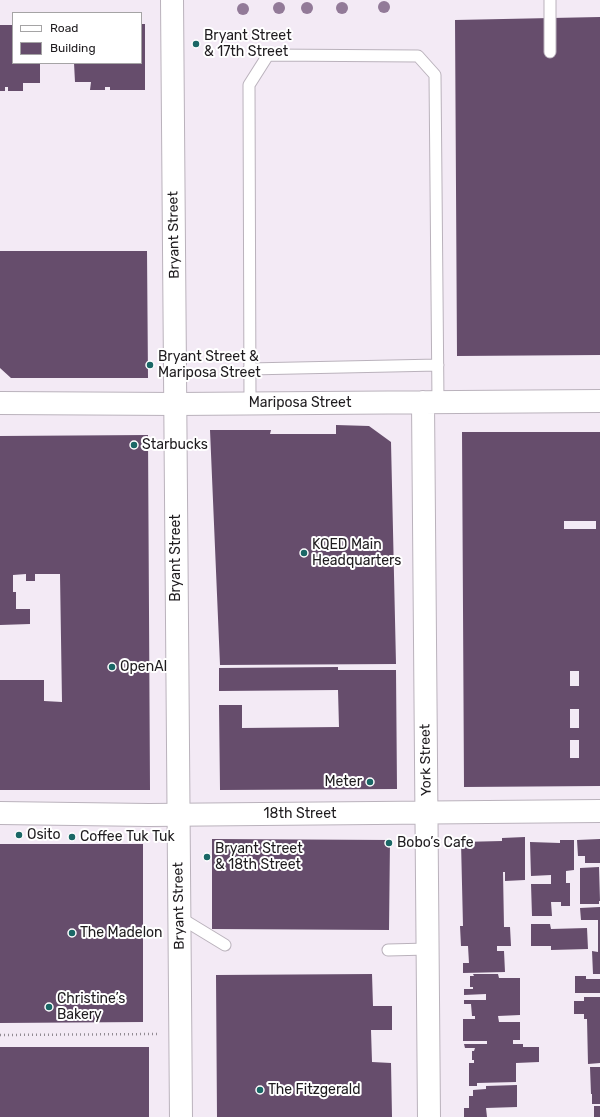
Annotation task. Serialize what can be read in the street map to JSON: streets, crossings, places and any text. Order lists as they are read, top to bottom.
{
  "streets": {
    "street": [
      "Bryant Street",
      "Mariposa Street",
      "York Street",
      "18th Street"
    ]
  },
  "crossings": [
    ["Bryant Street", "Mariposa Street"],
    ["Bryant Street", "18th Street"],
    ["Mariposa Street", "York Street"],
    ["York Street", "18th Street"]
  ],
  "places": [
    "Bryant Street & 17th Street",
    "Bryant Street & Mariposa Street",
    "Starbucks",
    "KQED Main Headquarters",
    "OpenAI",
    "Meter",
    "Osito",
    "Coffee Tuk Tuk",
    "Bobo’s Cafe",
    "Bryant Street & 18th Street",
    "The Madelon",
    "Christine’s Bakery",
    "The Fitzgerald"
  ],
  "legend": ["Road", "Building"]
}
